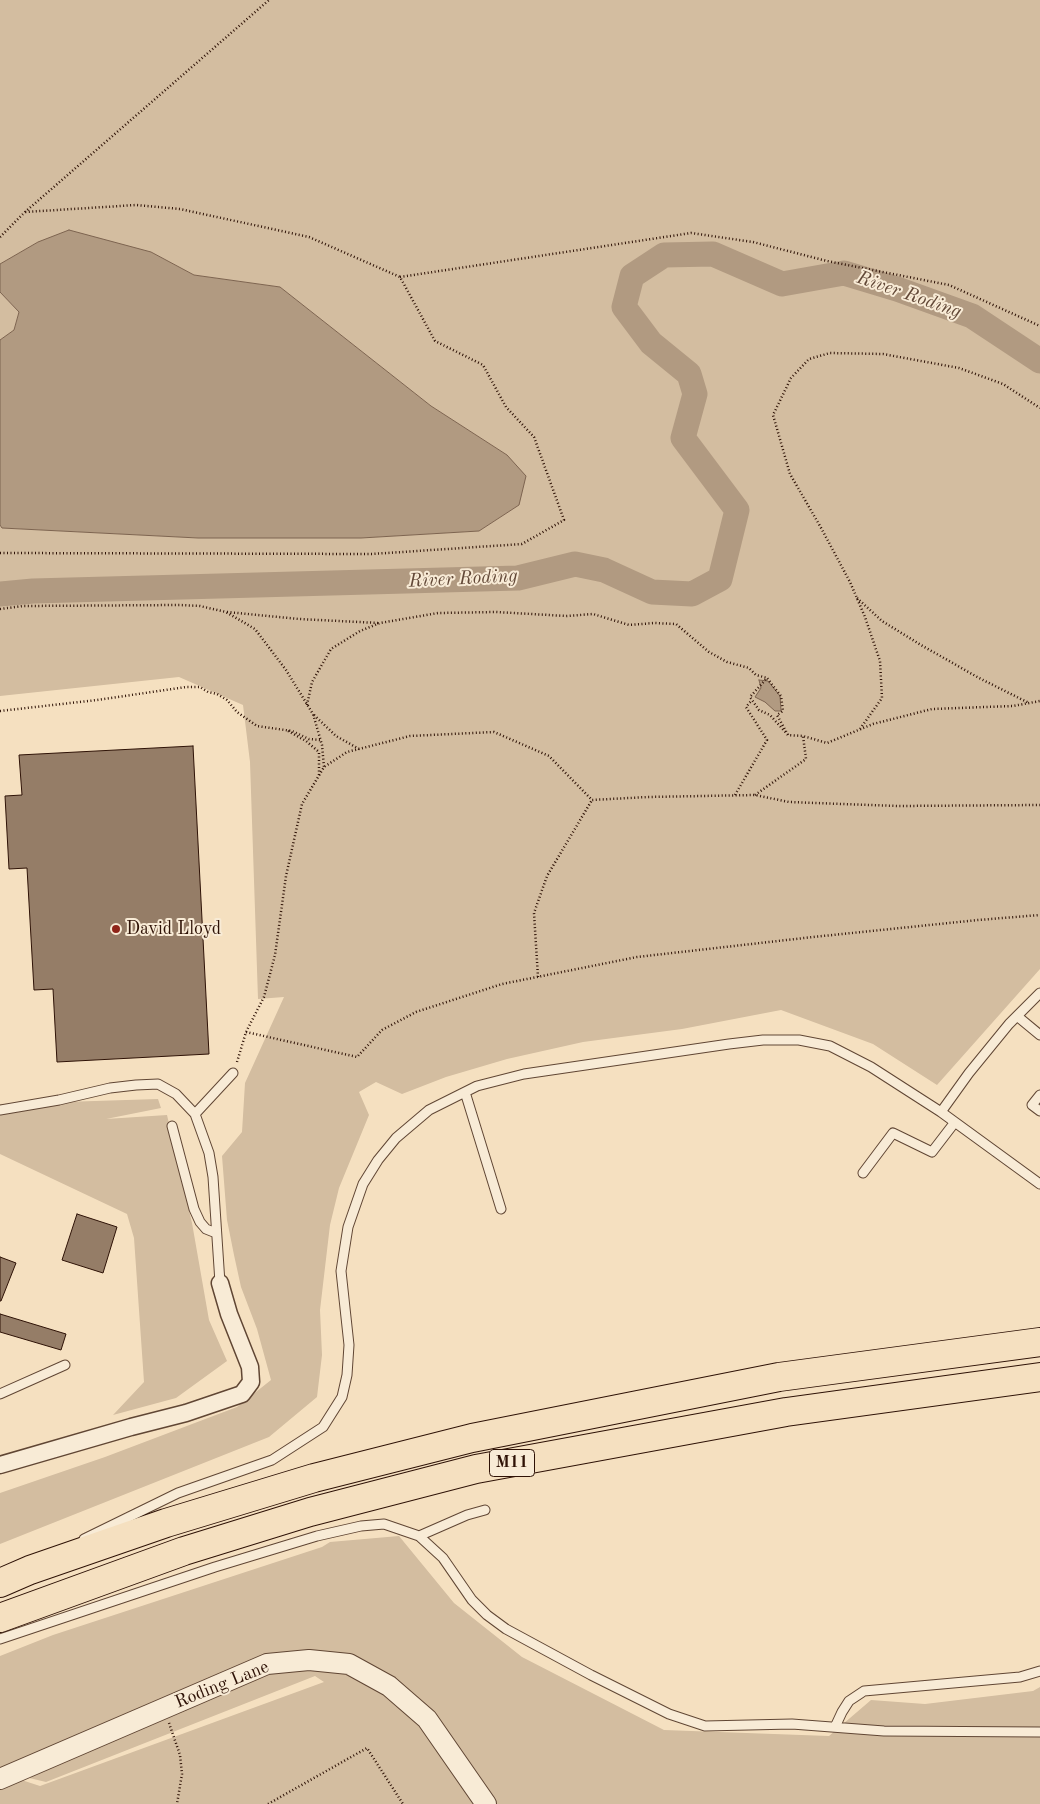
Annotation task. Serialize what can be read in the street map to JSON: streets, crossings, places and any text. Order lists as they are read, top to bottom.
{
  "streets": {
    "highway": ["M11"],
    "street": ["Roding Lane"]
  },
  "water": ["River Roding"],
  "places": ["David Lloyd"]
}
